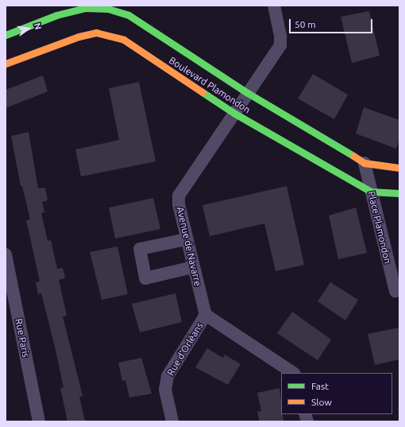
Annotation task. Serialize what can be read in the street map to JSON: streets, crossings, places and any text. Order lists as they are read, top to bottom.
{
  "streets": {
    "street": [
      "Boulevard Plamondon",
      "Place Plamondon",
      "Avenue de Navarre",
      "Rue Paris",
      "Rue d'Orléans"
    ]
  },
  "crossings": [
    ["Boulevard Plamondon", "Place Plamondon"],
    ["Boulevard Plamondon", "Avenue de Navarre"],
    ["Avenue de Navarre", "Rue d'Orléans"]
  ],
  "legend": ["Fast", "Slow"],
  "scale_bar": "50 m",
  "north": "right"
}
